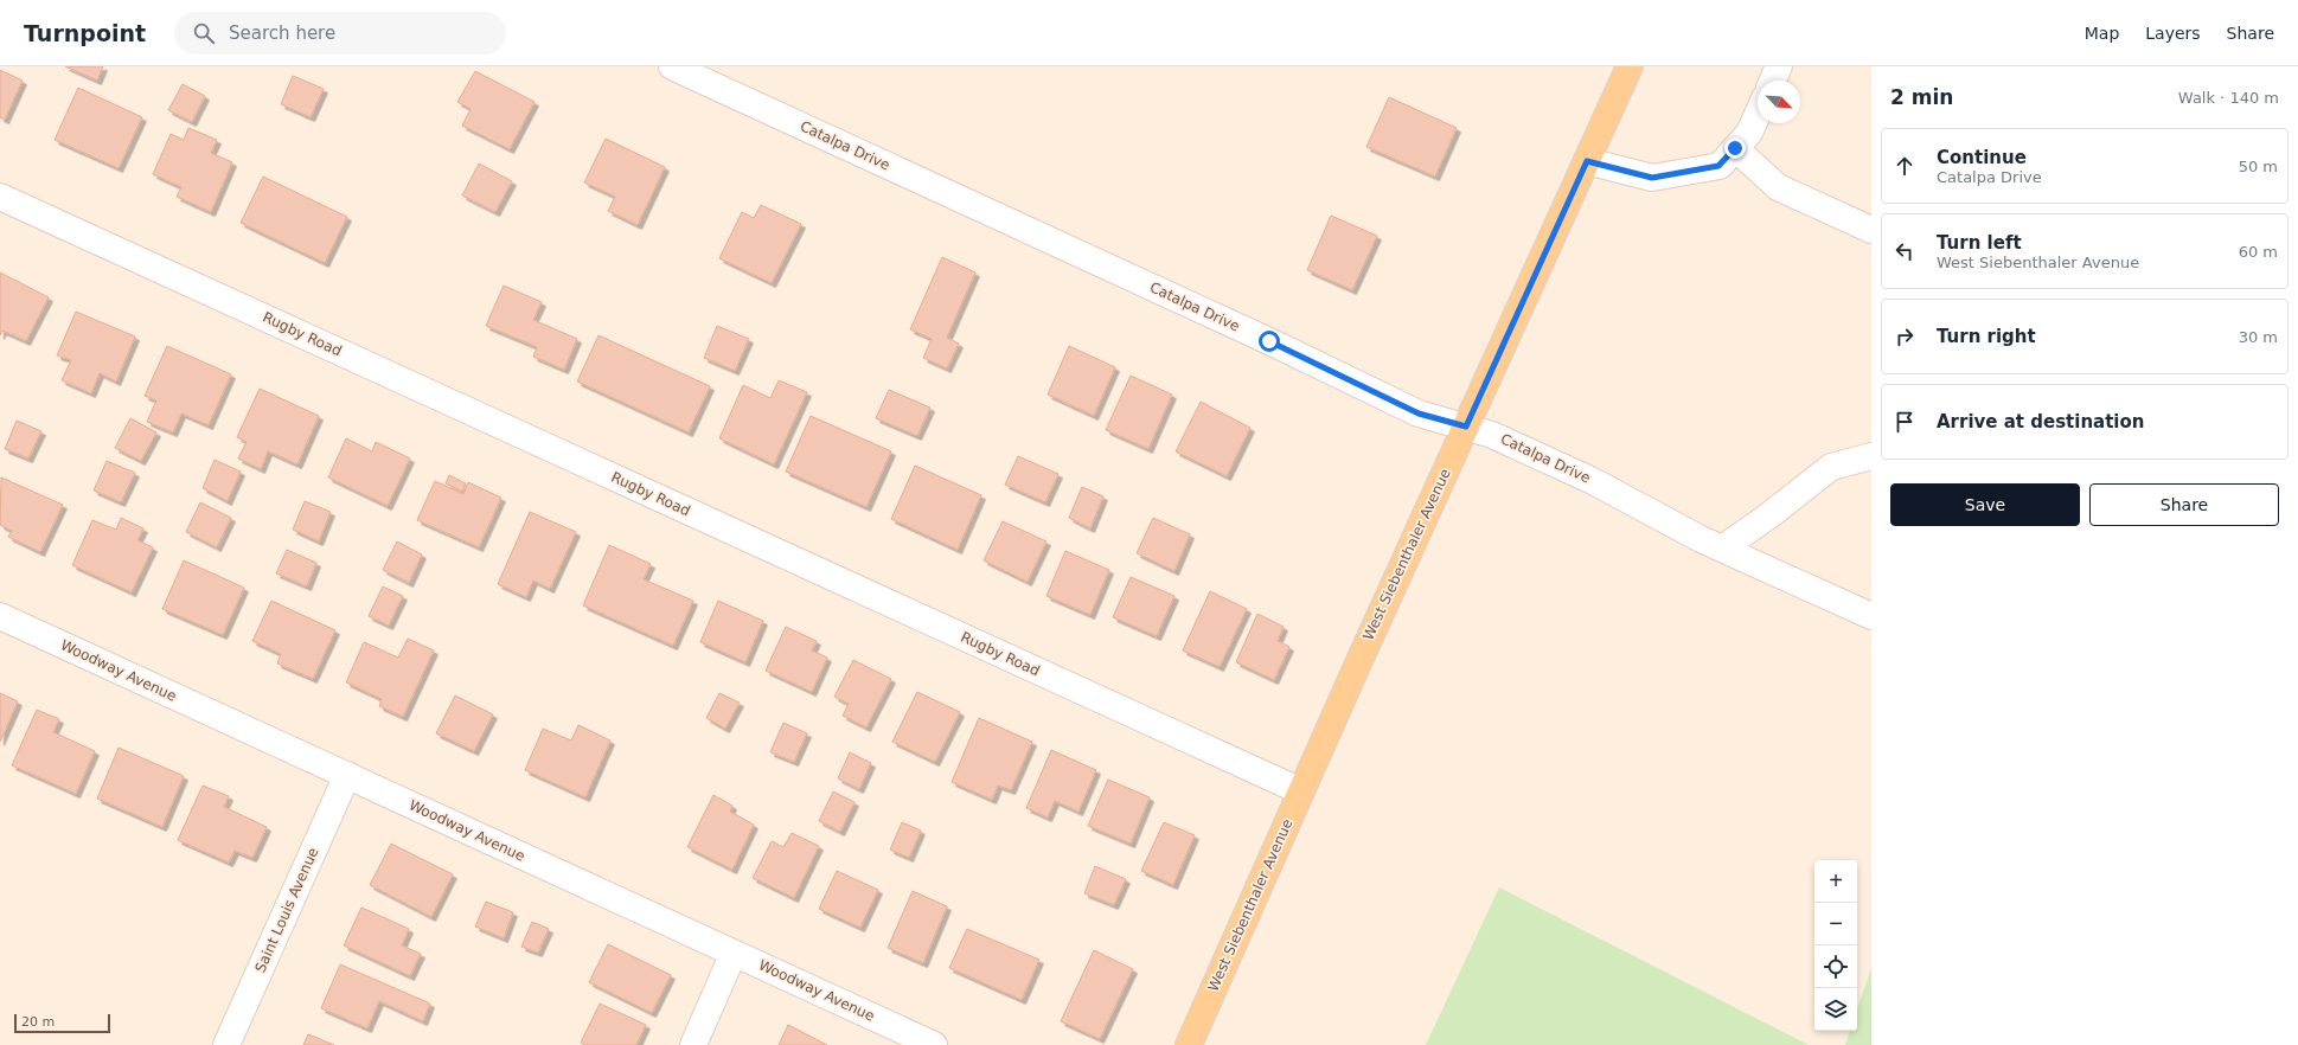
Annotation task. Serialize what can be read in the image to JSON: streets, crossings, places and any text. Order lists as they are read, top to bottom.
{
  "streets": {
    "main road": ["West Siebenthaler Avenue"],
    "street": [
      "Catalpa Drive",
      "Rugby Road",
      "Woodway Avenue",
      "Saint Louis Avenue"
    ]
  },
  "crossings": [
    ["Catalpa Drive", "West Siebenthaler Avenue"],
    ["Rugby Road", "West Siebenthaler Avenue"],
    ["Woodway Avenue", "Saint Louis Avenue"]
  ],
  "scale_bar": "20 m",
  "north": "bottom right",
  "page": {
    "header": "Turnpoint",
    "search": "Search here",
    "nav": ["Map", "Layers", "Share"],
    "heading": ["2 min", "Walk · 140 m"],
    "list": [
      ["Continue", "Catalpa Drive", "50 m"],
      ["Turn left", "West Siebenthaler Avenue", "60 m"],
      ["Turn right", "30 m"],
      "Arrive at destination"
    ],
    "buttons": ["Save", "Share"],
    "map_buttons": ["+", "−"],
    "scale": "20 m"
  }
}
